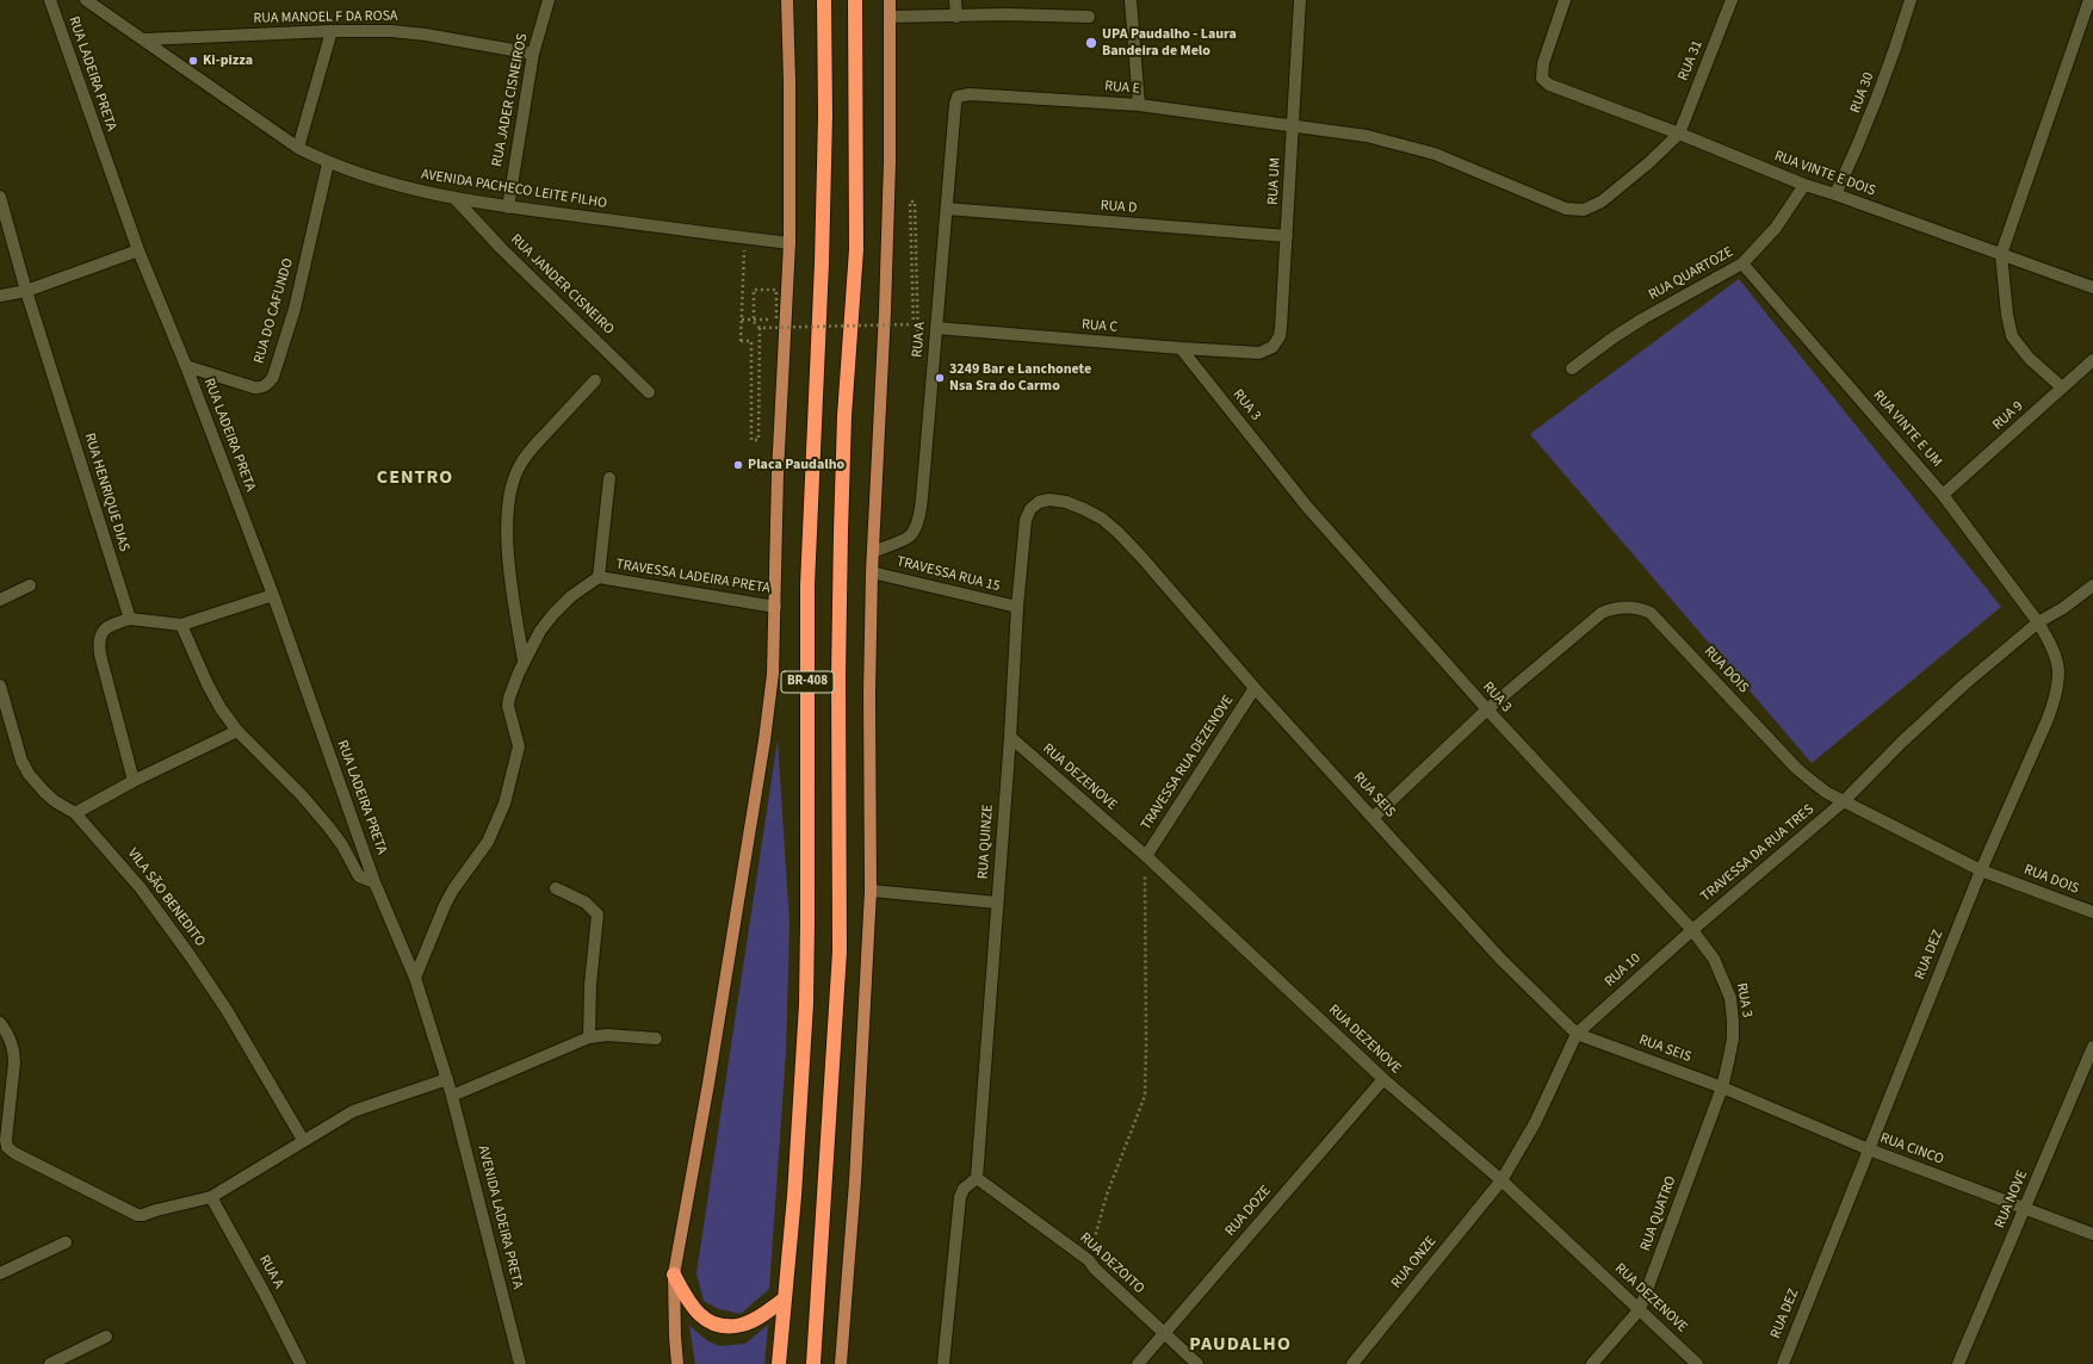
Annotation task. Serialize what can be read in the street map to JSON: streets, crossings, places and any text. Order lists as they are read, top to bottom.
{
  "streets": {
    "highway": ["BR-408"],
    "street": [
      "RUA MANOEL F DA ROSA",
      "RUA 31",
      "RUA LADEIRA PRETA",
      "RUA E",
      "RUA 30",
      "RUA JADER CISNEIROS",
      "RUA VINTE E DOIS",
      "RUA UM",
      "AVENIDA PACHECO LEITE FILHO",
      "RUA D",
      "RUA QUARTOZE",
      "RUA JANDER CISNEIRO",
      "RUA DO CAFUNDO",
      "RUA C",
      "RUA A",
      "RUA 3",
      "RUA 9",
      "RUA VINTE E UM",
      "RUA HENRIQUE DIAS",
      "TRAVESSA RUA 15",
      "TRAVESSA LADEIRA PRETA",
      "RUA DOIS",
      "TRAVESSA RUA DEZENOVE",
      "RUA DEZENOVE",
      "RUA SEIS",
      "RUA QUINZE",
      "TRAVESSA DA RUA TRES",
      "VILA SÃO BENEDITO",
      "RUA DEZ",
      "RUA 10",
      "RUA CINCO",
      "RUA NOVE",
      "RUA DOZE",
      "RUA QUATRO",
      "AVENIDA LADEIRA PRETA",
      "RUA ONZE",
      "RUA DEZOITO"
    ]
  },
  "crossings": [
    ["RUA MANOEL F DA ROSA", "RUA JADER CISNEIROS"],
    ["RUA MANOEL F DA ROSA", "AVENIDA PACHECO LEITE FILHO"],
    ["RUA 31", "RUA E"],
    ["RUA 31", "RUA VINTE E DOIS"],
    ["RUA LADEIRA PRETA", "RUA DO CAFUNDO"],
    ["RUA LADEIRA PRETA", "TRAVESSA LADEIRA PRETA"],
    ["RUA E", "RUA VINTE E DOIS"],
    ["RUA E", "RUA UM"],
    ["RUA E", "RUA A"],
    ["RUA 30", "RUA VINTE E DOIS"],
    ["RUA JADER CISNEIROS", "AVENIDA PACHECO LEITE FILHO"],
    ["RUA VINTE E DOIS", "RUA QUARTOZE"],
    ["RUA UM", "RUA D"],
    ["RUA UM", "RUA C"],
    ["AVENIDA PACHECO LEITE FILHO", "RUA JANDER CISNEIRO"],
    ["AVENIDA PACHECO LEITE FILHO", "RUA DO CAFUNDO"],
    ["RUA D", "RUA A"],
    ["RUA QUARTOZE", "RUA VINTE E UM"],
    ["RUA C", "RUA A"],
    ["RUA C", "RUA 3"],
    ["RUA 3", "RUA DOIS"],
    ["RUA 3", "RUA SEIS"],
    ["RUA 3", "TRAVESSA DA RUA TRES"],
    ["RUA 3", "RUA 10"],
    ["RUA 3", "RUA CINCO"],
    ["RUA 3", "RUA QUATRO"],
    ["RUA 9", "RUA VINTE E UM"],
    ["RUA VINTE E UM", "TRAVESSA DA RUA TRES"],
    ["RUA VINTE E UM", "RUA DEZ"],
    ["TRAVESSA RUA 15", "RUA QUINZE"],
    ["RUA DOIS", "RUA SEIS"],
    ["RUA DOIS", "TRAVESSA DA RUA TRES"],
    ["RUA DOIS", "RUA DEZ"],
    ["TRAVESSA RUA DEZENOVE", "RUA DEZENOVE"],
    ["TRAVESSA RUA DEZENOVE", "RUA SEIS"],
    ["RUA DEZENOVE", "RUA QUINZE"],
    ["RUA DEZENOVE", "RUA DOZE"],
    ["RUA DEZENOVE", "RUA QUATRO"],
    ["RUA DEZENOVE", "RUA ONZE"],
    ["RUA SEIS", "RUA QUINZE"],
    ["RUA SEIS", "RUA 10"],
    ["RUA SEIS", "RUA CINCO"],
    ["RUA SEIS", "RUA QUATRO"],
    ["RUA QUINZE", "RUA DEZOITO"],
    ["TRAVESSA DA RUA TRES", "RUA DEZ"],
    ["TRAVESSA DA RUA TRES", "RUA 10"],
    ["RUA DEZ", "RUA CINCO"],
    ["RUA CINCO", "RUA NOVE"],
    ["RUA CINCO", "RUA QUATRO"],
    ["RUA DOZE", "RUA DEZOITO"]
  ],
  "districts": ["CENTRO", "PAUDALHO"],
  "places": [
    "UPA Paudalho - Laura Bandeira de Melo",
    "Ki-pizza",
    "3249 Bar e Lanchonete Nsa Sra do Carmo",
    "Placa Paudalho"
  ]
}
